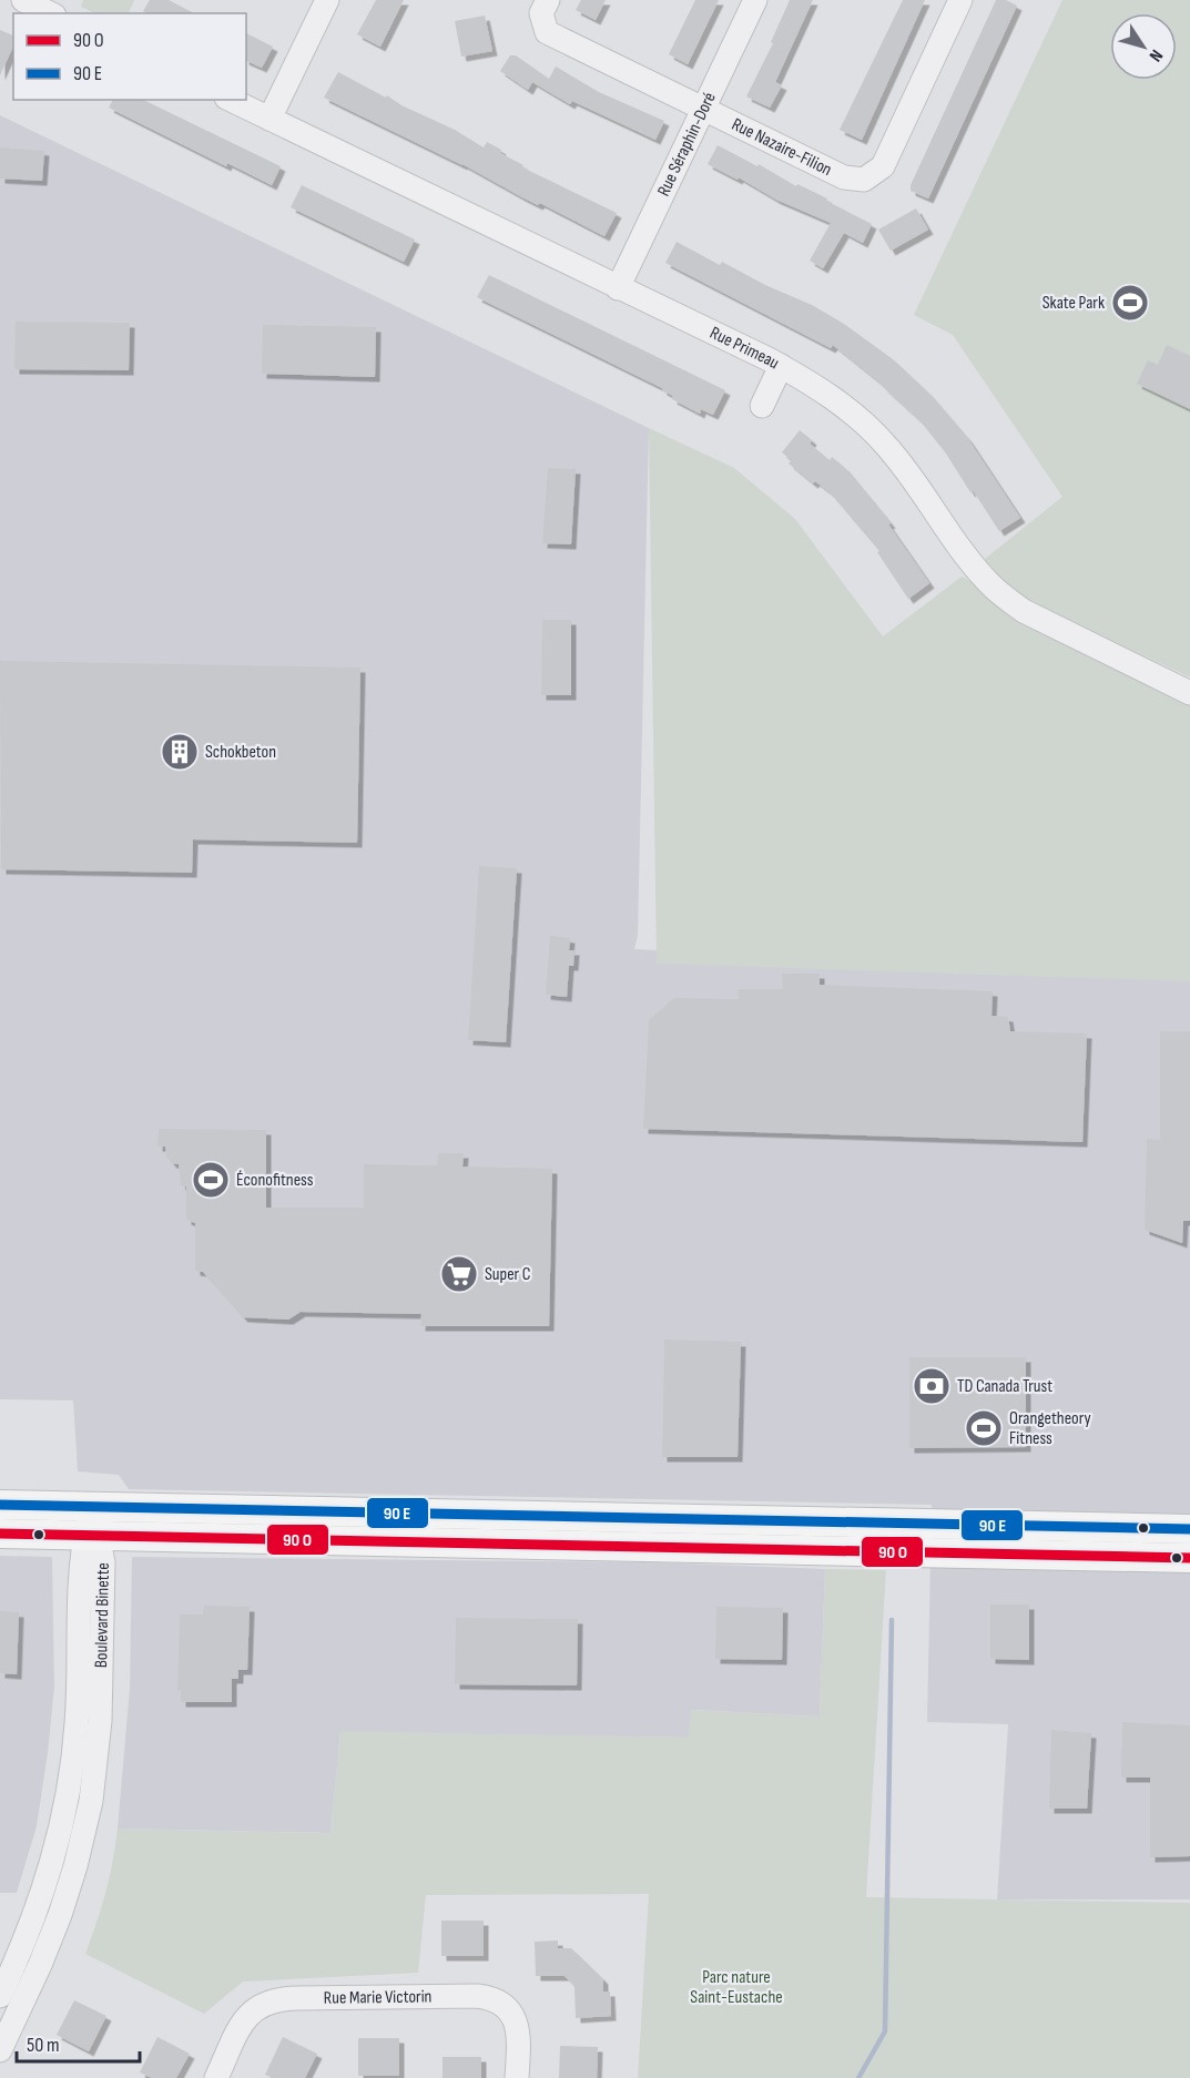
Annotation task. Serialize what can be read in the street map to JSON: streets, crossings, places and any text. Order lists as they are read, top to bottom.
{
  "streets": {
    "street": [
      "Rue Séraphin-Doré",
      "Rue Nazaire-Filion",
      "Rue Primeau",
      "Boulevard Binette",
      "Rue Marie Victorin"
    ]
  },
  "crossings": [
    ["Rue Séraphin-Doré", "Rue Nazaire-Filion"],
    ["Rue Séraphin-Doré", "Rue Primeau"]
  ],
  "parks": ["Parc nature Saint-Eustache"],
  "places": {
    "sports": ["Skate Park", "Éconofitness", "Orangetheory Fitness"],
    "building": ["Schokbeton"],
    "supermarket": ["Super C"],
    "bank": ["TD Canada Trust"]
  },
  "legend": ["90 O", "90 E"],
  "scale_bar": "50 m",
  "north": "bottom right"
}
